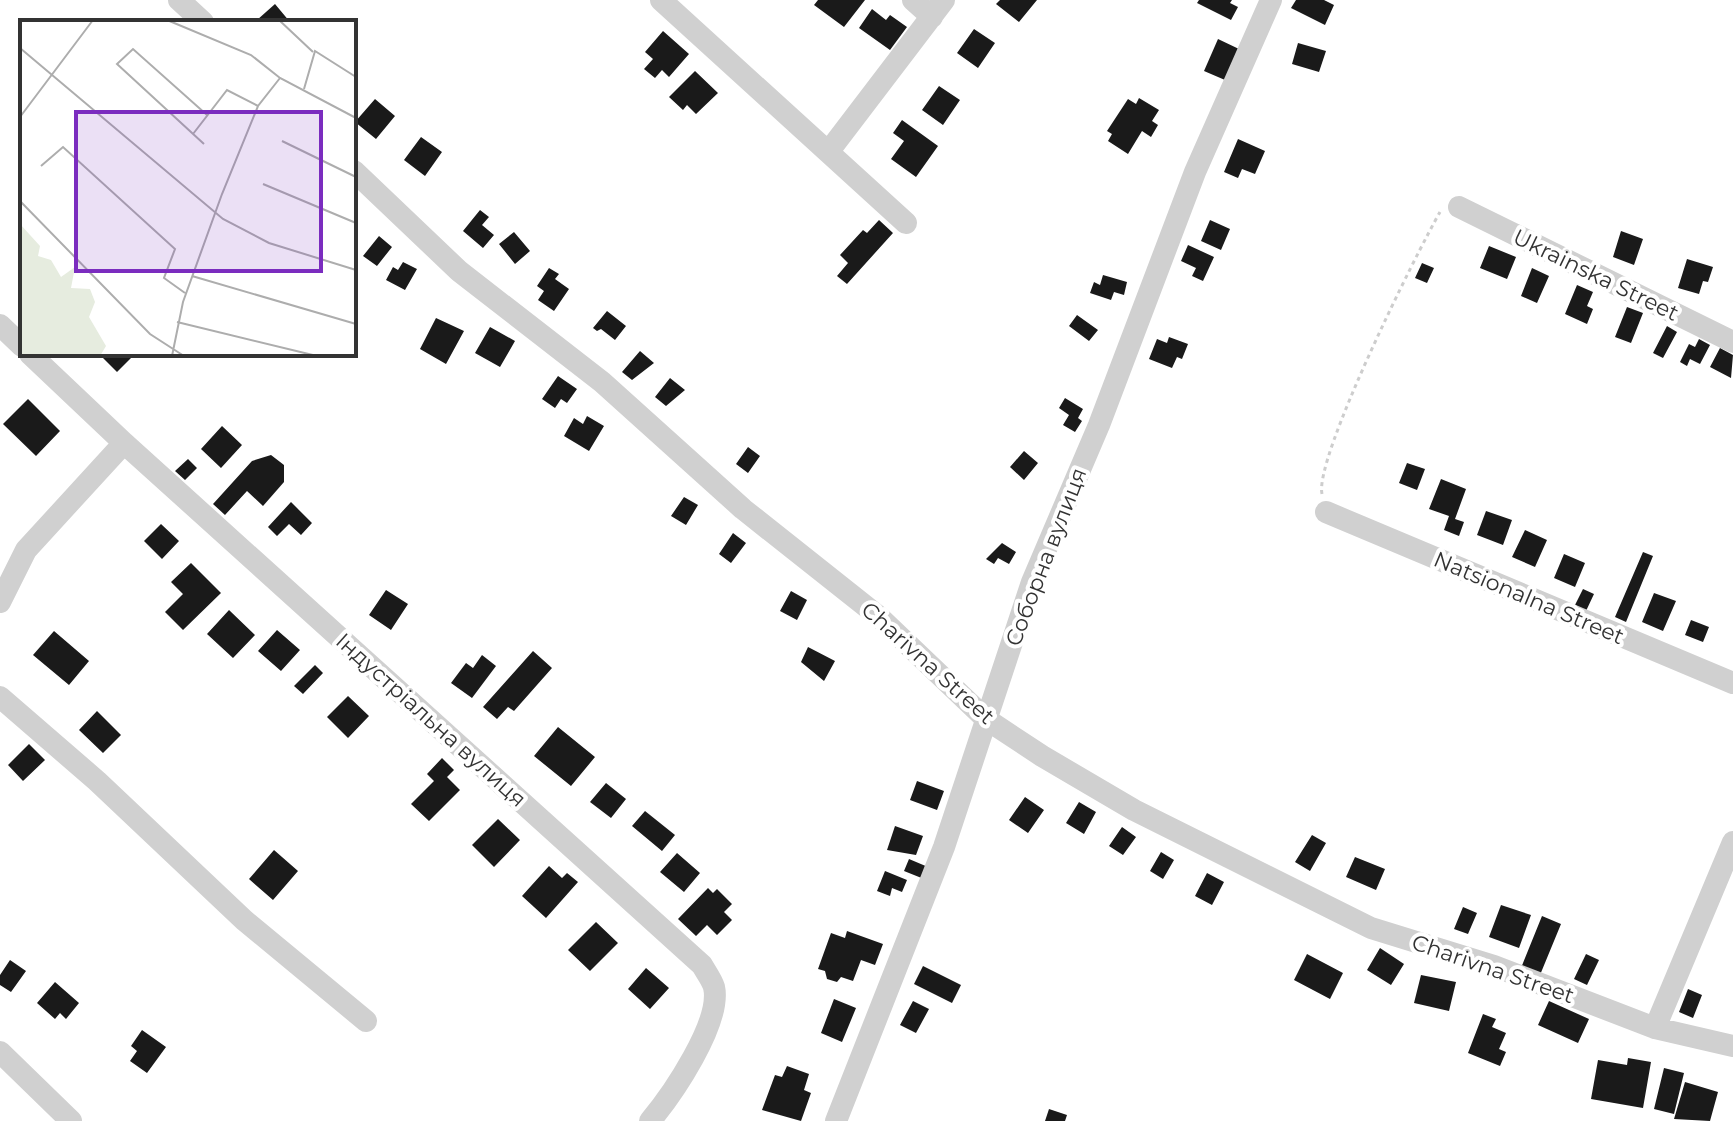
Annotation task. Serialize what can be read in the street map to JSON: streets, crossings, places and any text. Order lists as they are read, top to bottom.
{
  "streets": {
    "street": [
      "Ukrainska Street",
      "Соборна вулиця",
      "Natsionalna Street",
      "Charivna Street",
      "Індустріальна вулиця"
    ]
  },
  "crossings": [
    ["Соборна вулиця", "Charivna Street"]
  ]
}
